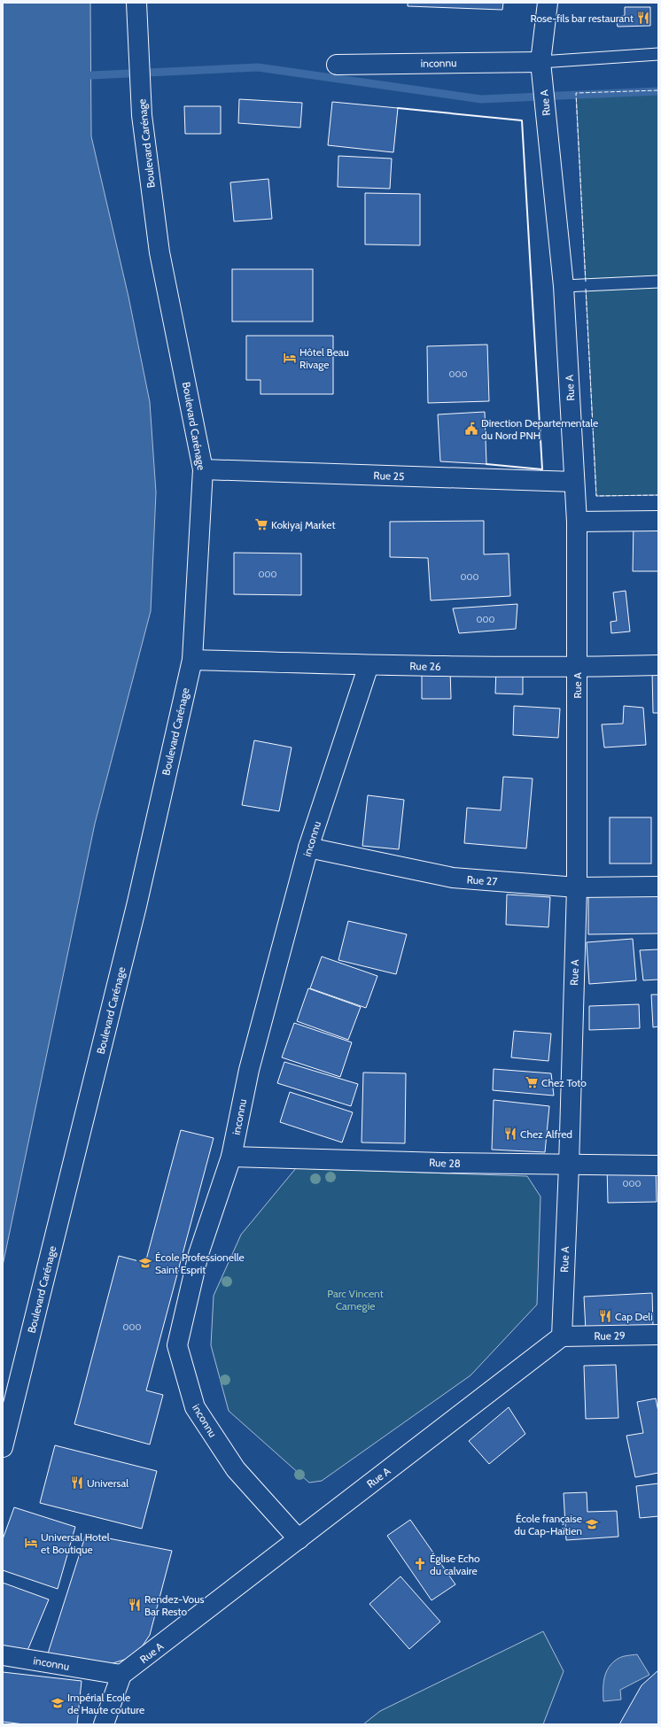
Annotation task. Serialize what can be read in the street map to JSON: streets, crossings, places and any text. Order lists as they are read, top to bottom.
{
  "streets": {
    "street": [
      "inconnu",
      "Rue A",
      "Boulevard Carénage",
      "Rue 25",
      "Rue 26",
      "Rue 27",
      "Rue 28",
      "Rue 29"
    ]
  },
  "crossings": [
    ["inconnu", "Rue A"],
    ["inconnu", "Rue 26"],
    ["inconnu", "Rue 27"],
    ["inconnu", "Rue 28"],
    ["Rue A", "Rue 25"],
    ["Rue A", "Rue 26"],
    ["Rue A", "Rue 27"],
    ["Rue A", "Rue 28"],
    ["Rue A", "Rue 29"],
    ["Boulevard Carénage", "Rue 25"],
    ["Boulevard Carénage", "Rue 26"]
  ],
  "parks": ["Parc Vincent Carnegie"],
  "places": {
    "restaurant": [
      "Rose-fils bar restaurant",
      "Chez Alfred",
      "Cap Deli",
      "Universal",
      "Rendez-Vous Bar Resto"
    ],
    "hotel": ["Hôtel Beau Rivage", "Universal Hotel et Boutique"],
    "public building": ["Direction Departementale du Nord PNH"],
    "supermarket": ["Kokiyaj Market", "Chez Toto"],
    "school or university": ["École Professionelle Saint Esprit", "École française du Cap-Haïtien", "Impérial Ecole de Haute couture"],
    "church": ["Église Echo du calvaire"]
  },
  "house_numbers": [
    "000",
    "000",
    "000",
    "000",
    "000",
    "000"
  ]
}
